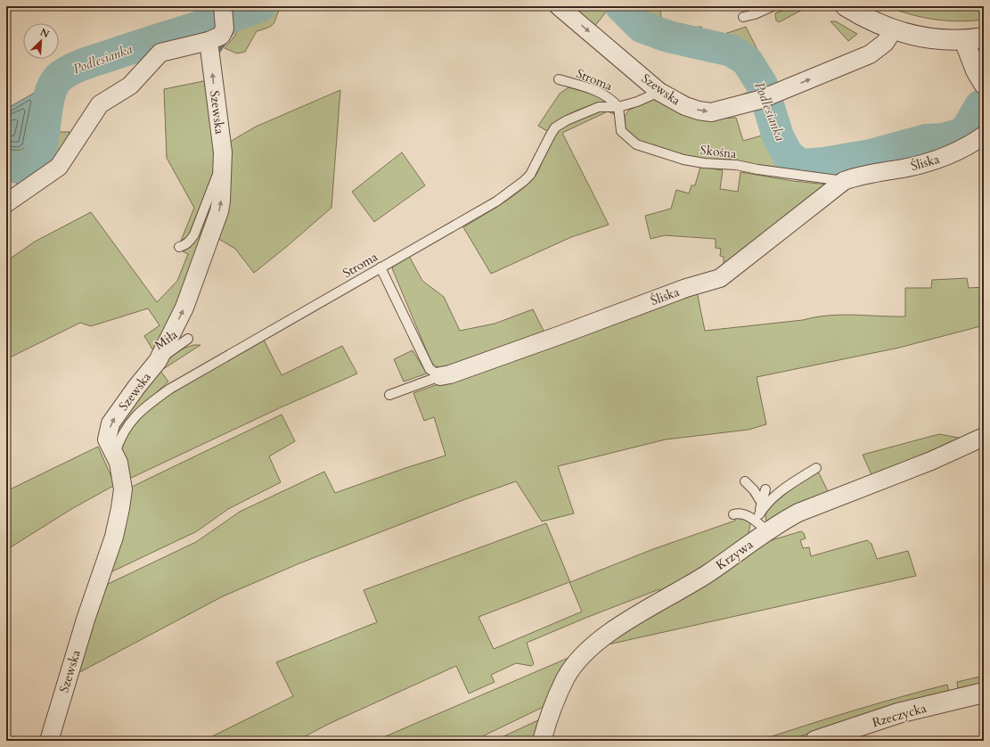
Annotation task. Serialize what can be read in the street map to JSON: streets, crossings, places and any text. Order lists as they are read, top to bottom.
{
  "streets": {
    "street": [
      "Szewska",
      "Śliska",
      "Krzywa",
      "Rzeczycka"
    ],
    "lane": ["Stroma", "Skośna", "Miła"]
  },
  "crossings": [
    ["Stroma", "Szewska"],
    ["Stroma", "Skośna"],
    ["Szewska", "Miła"],
    ["Skośna", "Śliska"]
  ],
  "water": ["Podlesianka"],
  "north": "top right"
}
